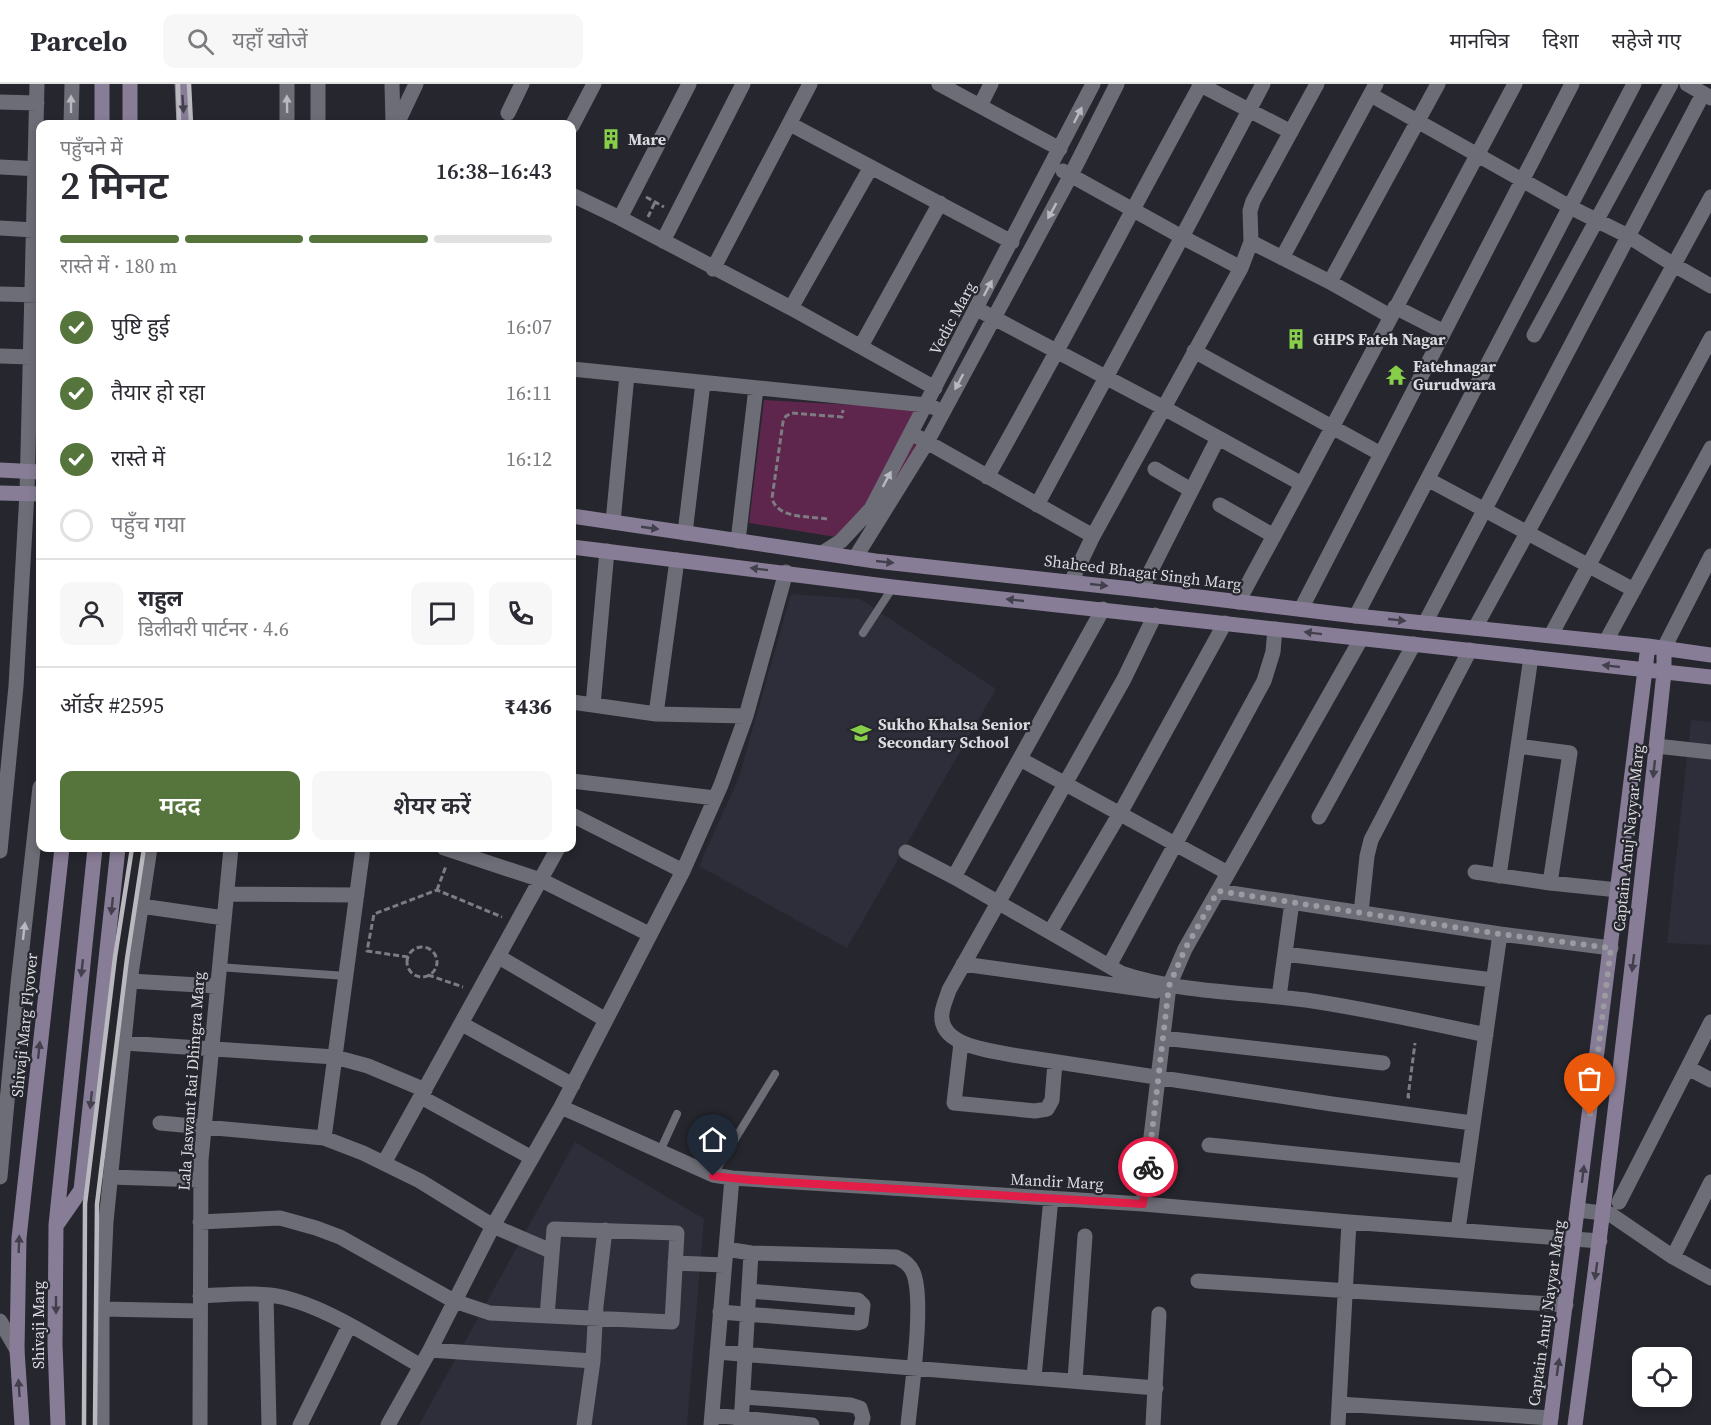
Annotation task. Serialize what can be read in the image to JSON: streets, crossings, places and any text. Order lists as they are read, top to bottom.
{
  "streets": {
    "main road": [
      "Shaheed Bhagat Singh Marg",
      "Captain Anuj Nayyar Marg",
      "Shivaji Marg Flyover",
      "Shivaji Marg"
    ],
    "street": ["Vedic Marg", "Lala Jaswant Rai Dhingra Marg", "Mandir Marg"]
  },
  "crossings": [
    ["Vedic Marg", "Shaheed Bhagat Singh Marg"],
    ["Shaheed Bhagat Singh Marg", "Captain Anuj Nayyar Marg"],
    ["Captain Anuj Nayyar Marg", "Mandir Marg"],
    ["Shivaji Marg Flyover", "Shivaji Marg"]
  ],
  "places": {
    "building": ["Mare", "GHPS Fateh Nagar"],
    "temple": ["Fatehnagar Gurudwara"],
    "school or university": ["Sukho Khalsa Senior Secondary School"]
  },
  "page": {
    "header": "Parcelo",
    "search": "यहाँ खोजें",
    "nav": ["मानचित्र", "दिशा", "सहेजे गए"],
    "heading": ["2 मिनट", "पहुँचने में", "16:38–16:43"],
    "panel": [
      "राहुल",
      "डिलीवरी पार्टनर · 4.6",
      "ऑर्डर #2595",
      "₹436"
    ],
    "bar": "रास्ते में · 180 m",
    "list": [
      ["पुष्टि हुई", "16:07"],
      ["तैयार हो रहा", "16:11"],
      ["रास्ते में", "16:12"],
      "पहुँच गया"
    ],
    "buttons": ["मदद", "शेयर करें"]
  }
}
